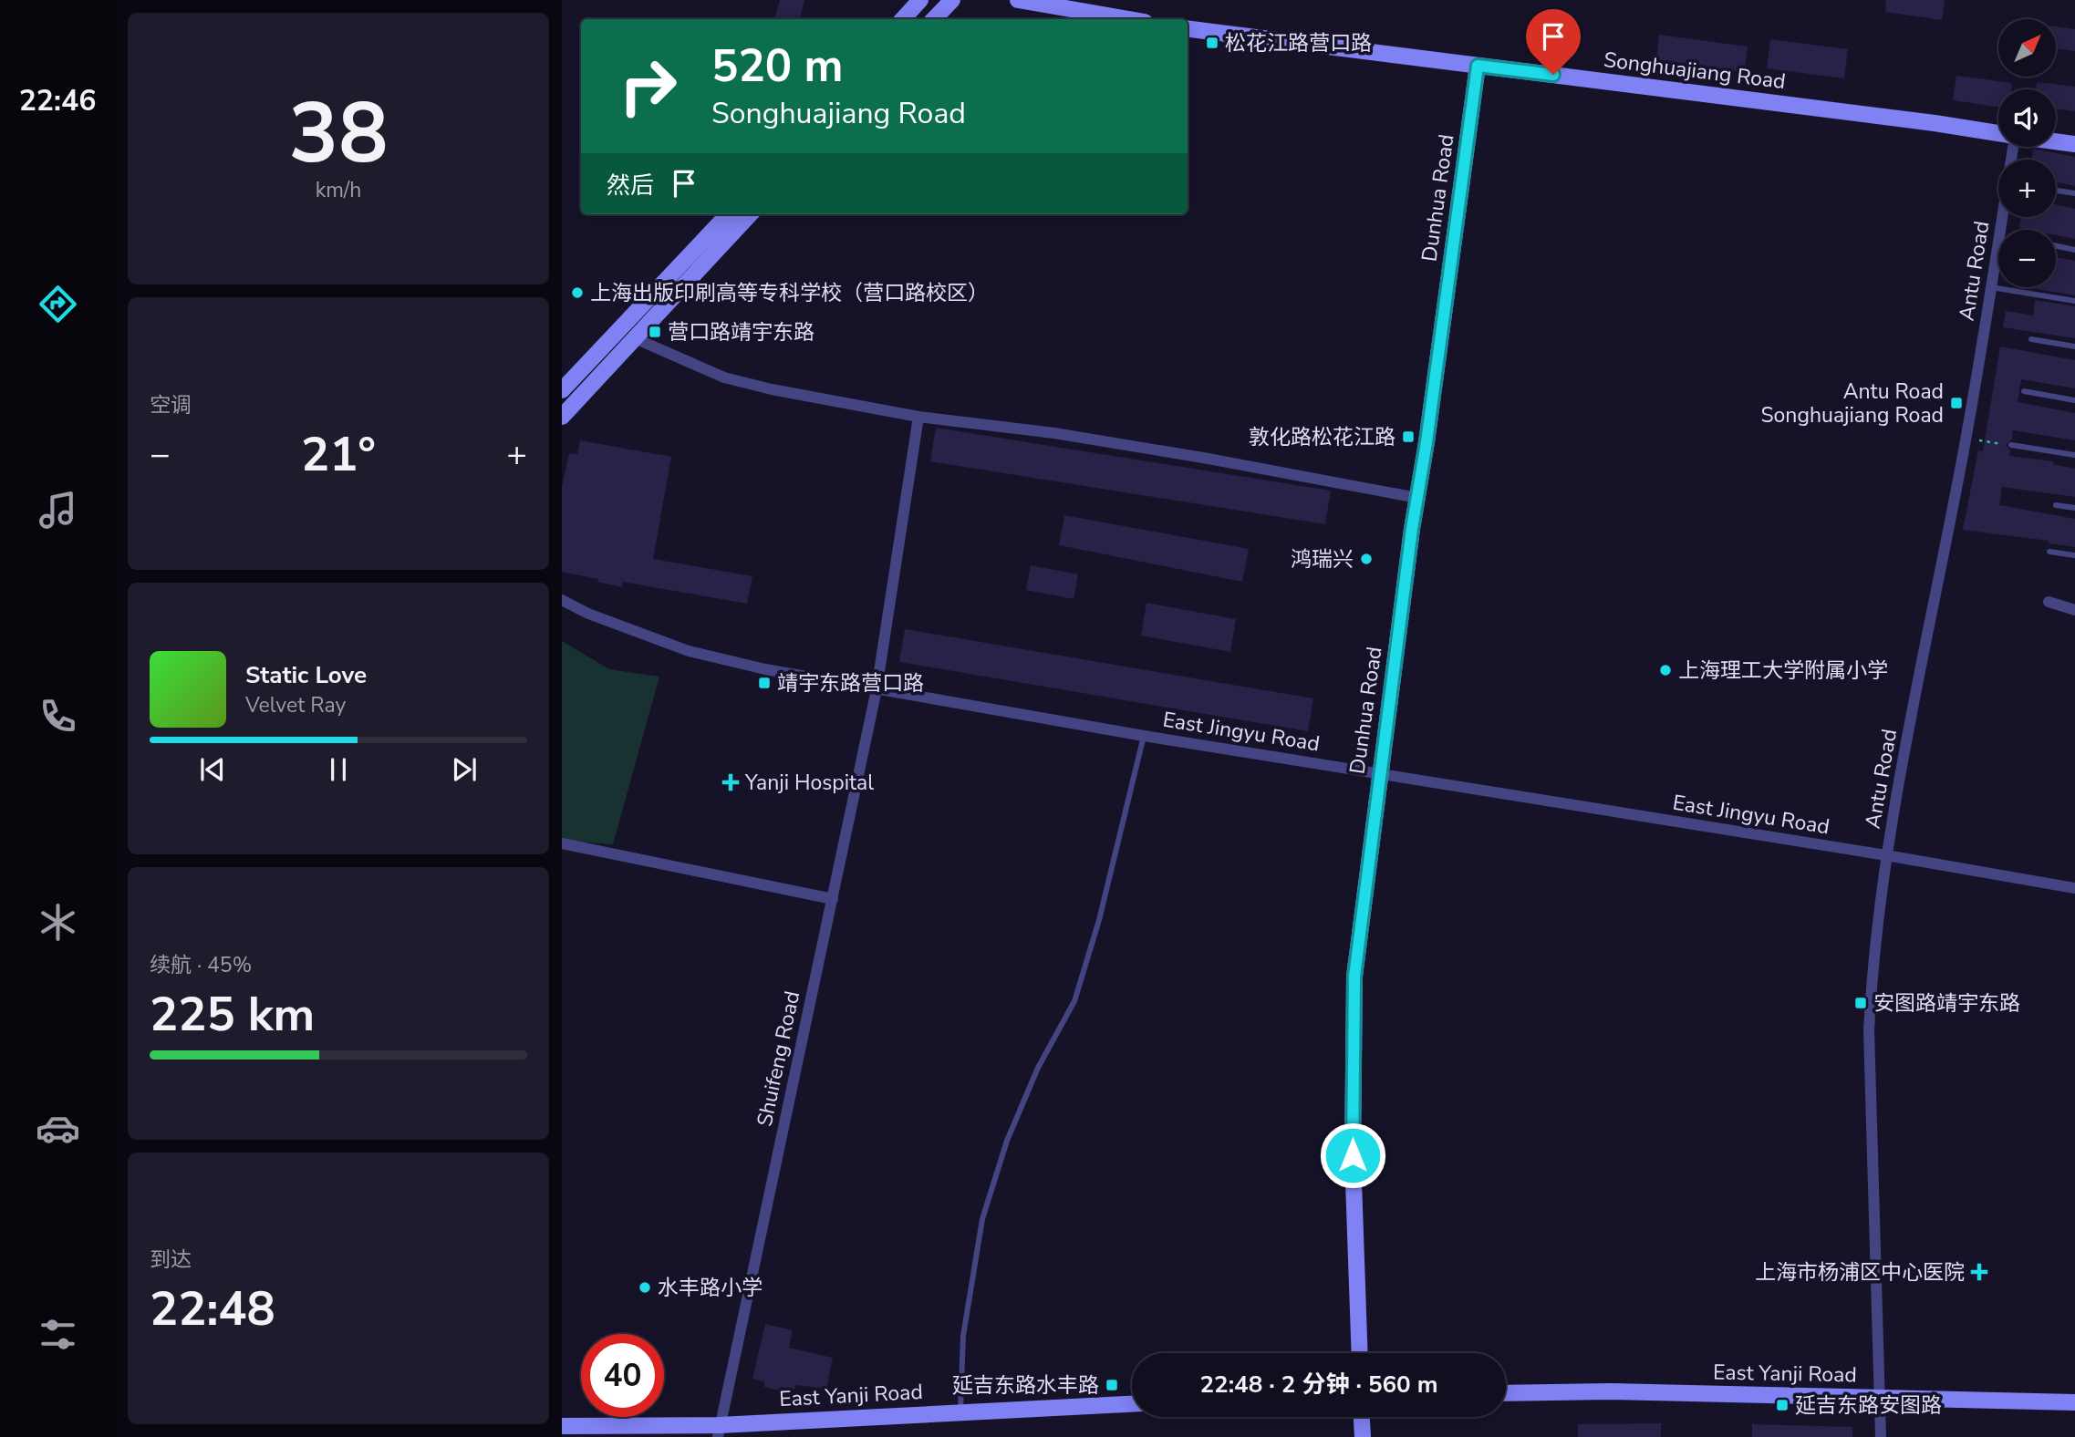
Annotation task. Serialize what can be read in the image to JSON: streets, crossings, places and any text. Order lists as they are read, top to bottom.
{
  "streets": {
    "street": [
      "Songhuajiang Road",
      "Dunhua Road",
      "Antu Road",
      "East Jingyu Road",
      "Shuifeng Road",
      "East Yanji Road"
    ]
  },
  "crossings": [
    ["Songhuajiang Road", "Dunhua Road"],
    ["Dunhua Road", "East Jingyu Road"],
    ["Antu Road", "East Jingyu Road"],
    ["Antu Road", "East Yanji Road"],
    ["East Jingyu Road", "Shuifeng Road"],
    ["Shuifeng Road", "East Yanji Road"]
  ],
  "places": {
    "transit": [
      "松花江路营口路",
      "营口路靖宇东路",
      "Antu Road Songhuajiang Road",
      "敦化路松花江路",
      "靖宇东路营口路",
      "安图路靖宇东路",
      "延吉东路水丰路",
      "延吉东路安图路"
    ],
    "other": [
      "上海出版印刷高等专科学校（营口路校区）",
      "鸿瑞兴",
      "上海理工大学附属小学",
      "水丰路小学"
    ],
    "health": ["Yanji Hospital", "上海市杨浦区中心医院"]
  },
  "north": "top right",
  "page": {
    "tabs": "22:46",
    "tile": [
      ["38", "km/h"],
      "空调",
      ["续航 · 45%", "225 km"],
      ["到达", "22:48"]
    ],
    "map_buttons": ["+", "−"],
    "turn": ["520 m", "Songhuajiang Road"],
    "then": "然后",
    "heat": ["−", "21°", "+"],
    "song": ["Static Love", "Velvet Ray"],
    "limit": "40",
    "trip": "22:48 · 2 分钟 · 560 m"
  }
}
